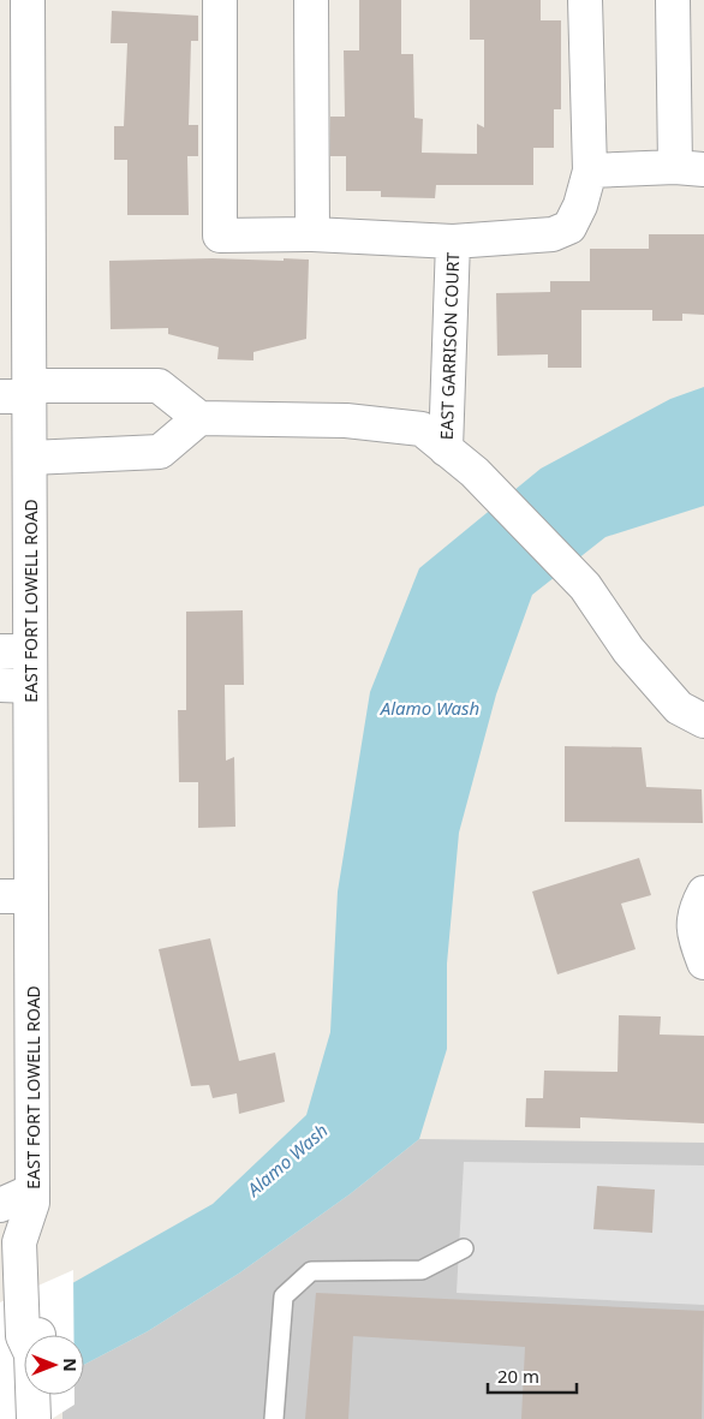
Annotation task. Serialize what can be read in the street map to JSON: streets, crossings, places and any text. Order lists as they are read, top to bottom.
{
  "streets": {
    "street": ["EAST GARRISON COURT", "EAST FORT LOWELL ROAD"]
  },
  "water": ["Alamo Wash"],
  "scale_bar": "20 m",
  "north": "right"
}
